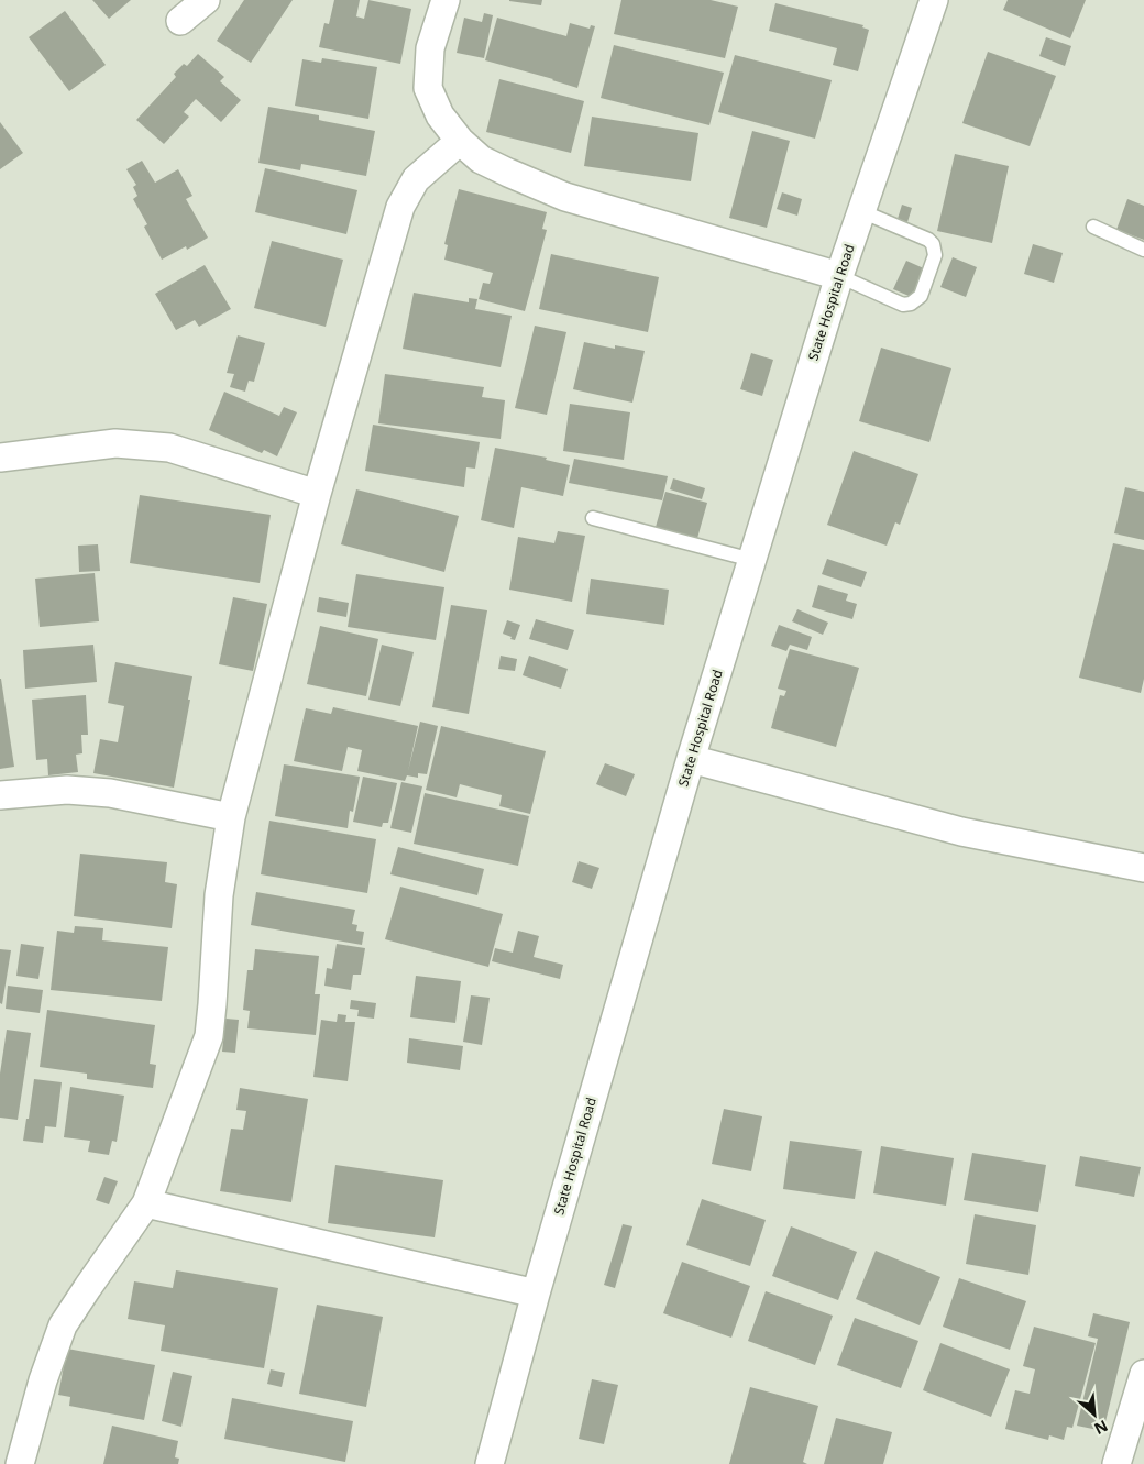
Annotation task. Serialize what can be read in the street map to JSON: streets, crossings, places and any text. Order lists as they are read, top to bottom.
{
  "streets": {
    "street": ["State Hospital Road"]
  },
  "north": "bottom right"
}
